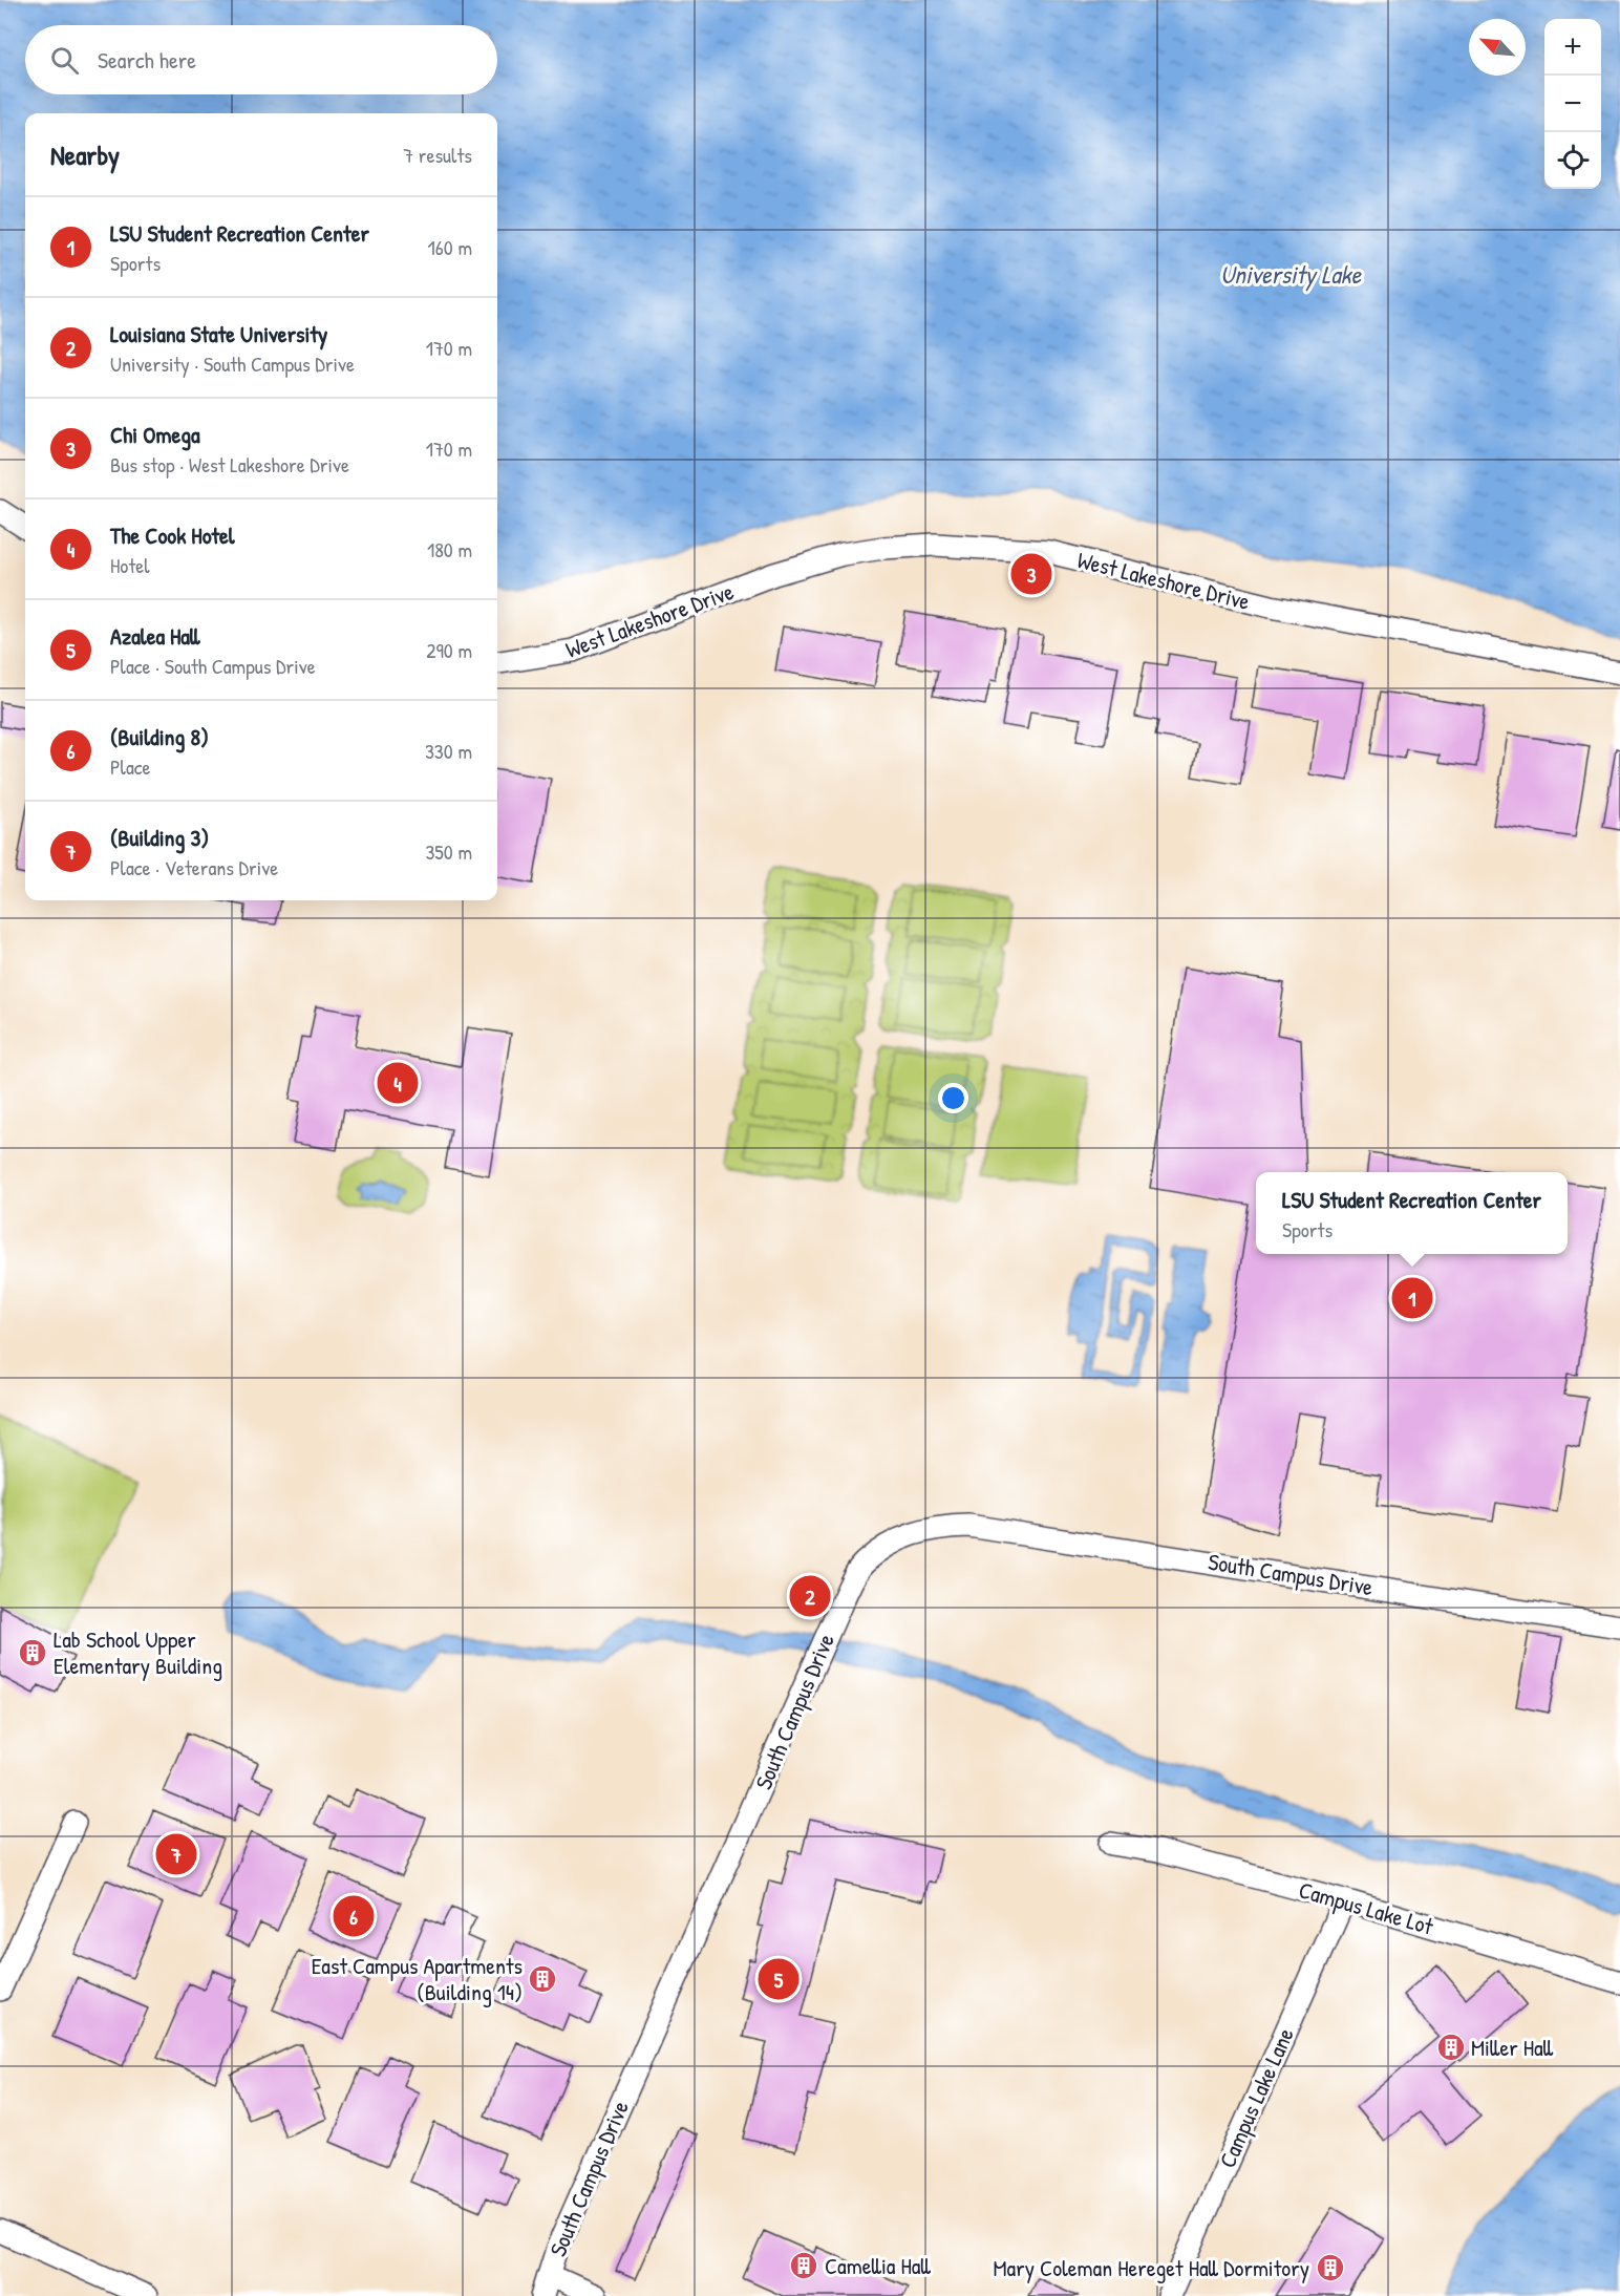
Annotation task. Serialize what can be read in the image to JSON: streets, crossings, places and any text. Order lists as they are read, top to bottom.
{
  "streets": {
    "street": [
      "West Lakeshore Drive",
      "South Campus Drive",
      "Campus Lake Lot",
      "Campus Lake Lane"
    ]
  },
  "crossings": [
    ["Campus Lake Lot", "Campus Lake Lane"]
  ],
  "water": ["University Lake"],
  "places": {
    "building": [
      "Lab School Upper Elementary Building",
      "East Campus Apartments (Building 14)",
      "Miller Hall",
      "Camellia Hall",
      "Mary Coleman Hereget Hall Dormitory"
    ]
  },
  "north": "top left",
  "page": {
    "map_buttons": ["+", "−"],
    "search": "Search here",
    "heading": ["Nearby", "7 results"],
    "list": [
      {
        "mark": "1",
        "name": "LSU Student Recreation Center",
        "note": "Sports",
        "value": "160 m"
      },
      {
        "mark": "2",
        "name": "Louisiana State University",
        "note": "University · South Campus Drive",
        "value": "170 m"
      },
      {
        "mark": "3",
        "name": "Chi Omega",
        "note": "Bus stop · West Lakeshore Drive",
        "value": "170 m"
      },
      {
        "mark": "4",
        "name": "The Cook Hotel",
        "note": "Hotel",
        "value": "180 m"
      },
      {
        "mark": "5",
        "name": "Azalea Hall",
        "note": "Place · South Campus Drive",
        "value": "290 m"
      },
      {
        "mark": "6",
        "name": "(Building 8)",
        "note": "Place",
        "value": "330 m"
      },
      {
        "mark": "7",
        "name": "(Building 3)",
        "note": "Place · Veterans Drive",
        "value": "350 m"
      }
    ],
    "pins": [
      "3",
      "4",
      "1",
      "2",
      "7",
      "6",
      "5"
    ],
    "popup": ["LSU Student Recreation Center", "Sports"]
  }
}
